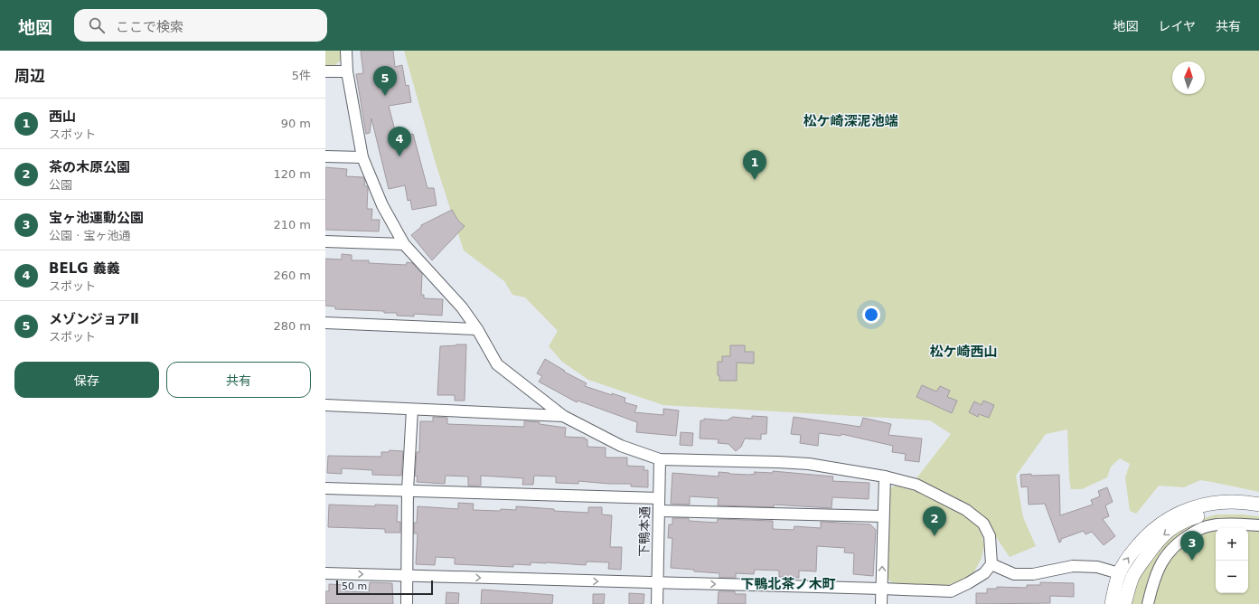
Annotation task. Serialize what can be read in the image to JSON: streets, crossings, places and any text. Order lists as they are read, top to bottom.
{
  "streets": {
    "street": ["下鴨本通"]
  },
  "districts": ["松ケ崎深泥池端", "松ケ崎西山", "下鴨北茶ノ木町"],
  "scale_bar": "50 m",
  "north": "top",
  "page": {
    "header": "地図",
    "search": "ここで検索",
    "nav": ["地図", "レイヤ", "共有"],
    "heading": ["周辺", "5件"],
    "pins": [
      "5",
      "4",
      "1",
      "2",
      "3"
    ],
    "list": [
      {
        "mark": "1",
        "name": "西山",
        "note": "スポット",
        "value": "90 m"
      },
      {
        "mark": "2",
        "name": "茶の木原公園",
        "note": "公園",
        "value": "120 m"
      },
      {
        "mark": "3",
        "name": "宝ヶ池運動公園",
        "note": "公園 · 宝ヶ池通",
        "value": "210 m"
      },
      {
        "mark": "4",
        "name": "BELG 義義",
        "note": "スポット",
        "value": "260 m"
      },
      {
        "mark": "5",
        "name": "メゾンジョアⅡ",
        "note": "スポット",
        "value": "280 m"
      }
    ],
    "buttons": ["保存", "共有"],
    "map_buttons": ["+", "−"],
    "scale": "50 m"
  }
}
